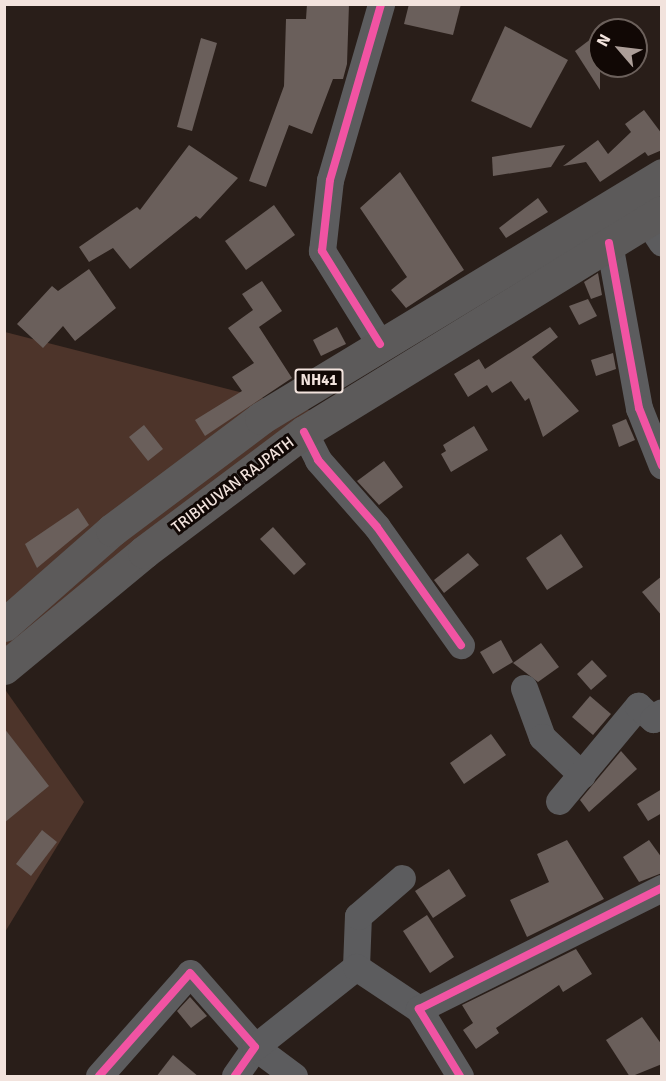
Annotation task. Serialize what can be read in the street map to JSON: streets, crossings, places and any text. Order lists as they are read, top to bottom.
{
  "streets": {
    "highway": ["NH41", "TRIBHUVAN RAJPATH"]
  },
  "north": "top left"
}
